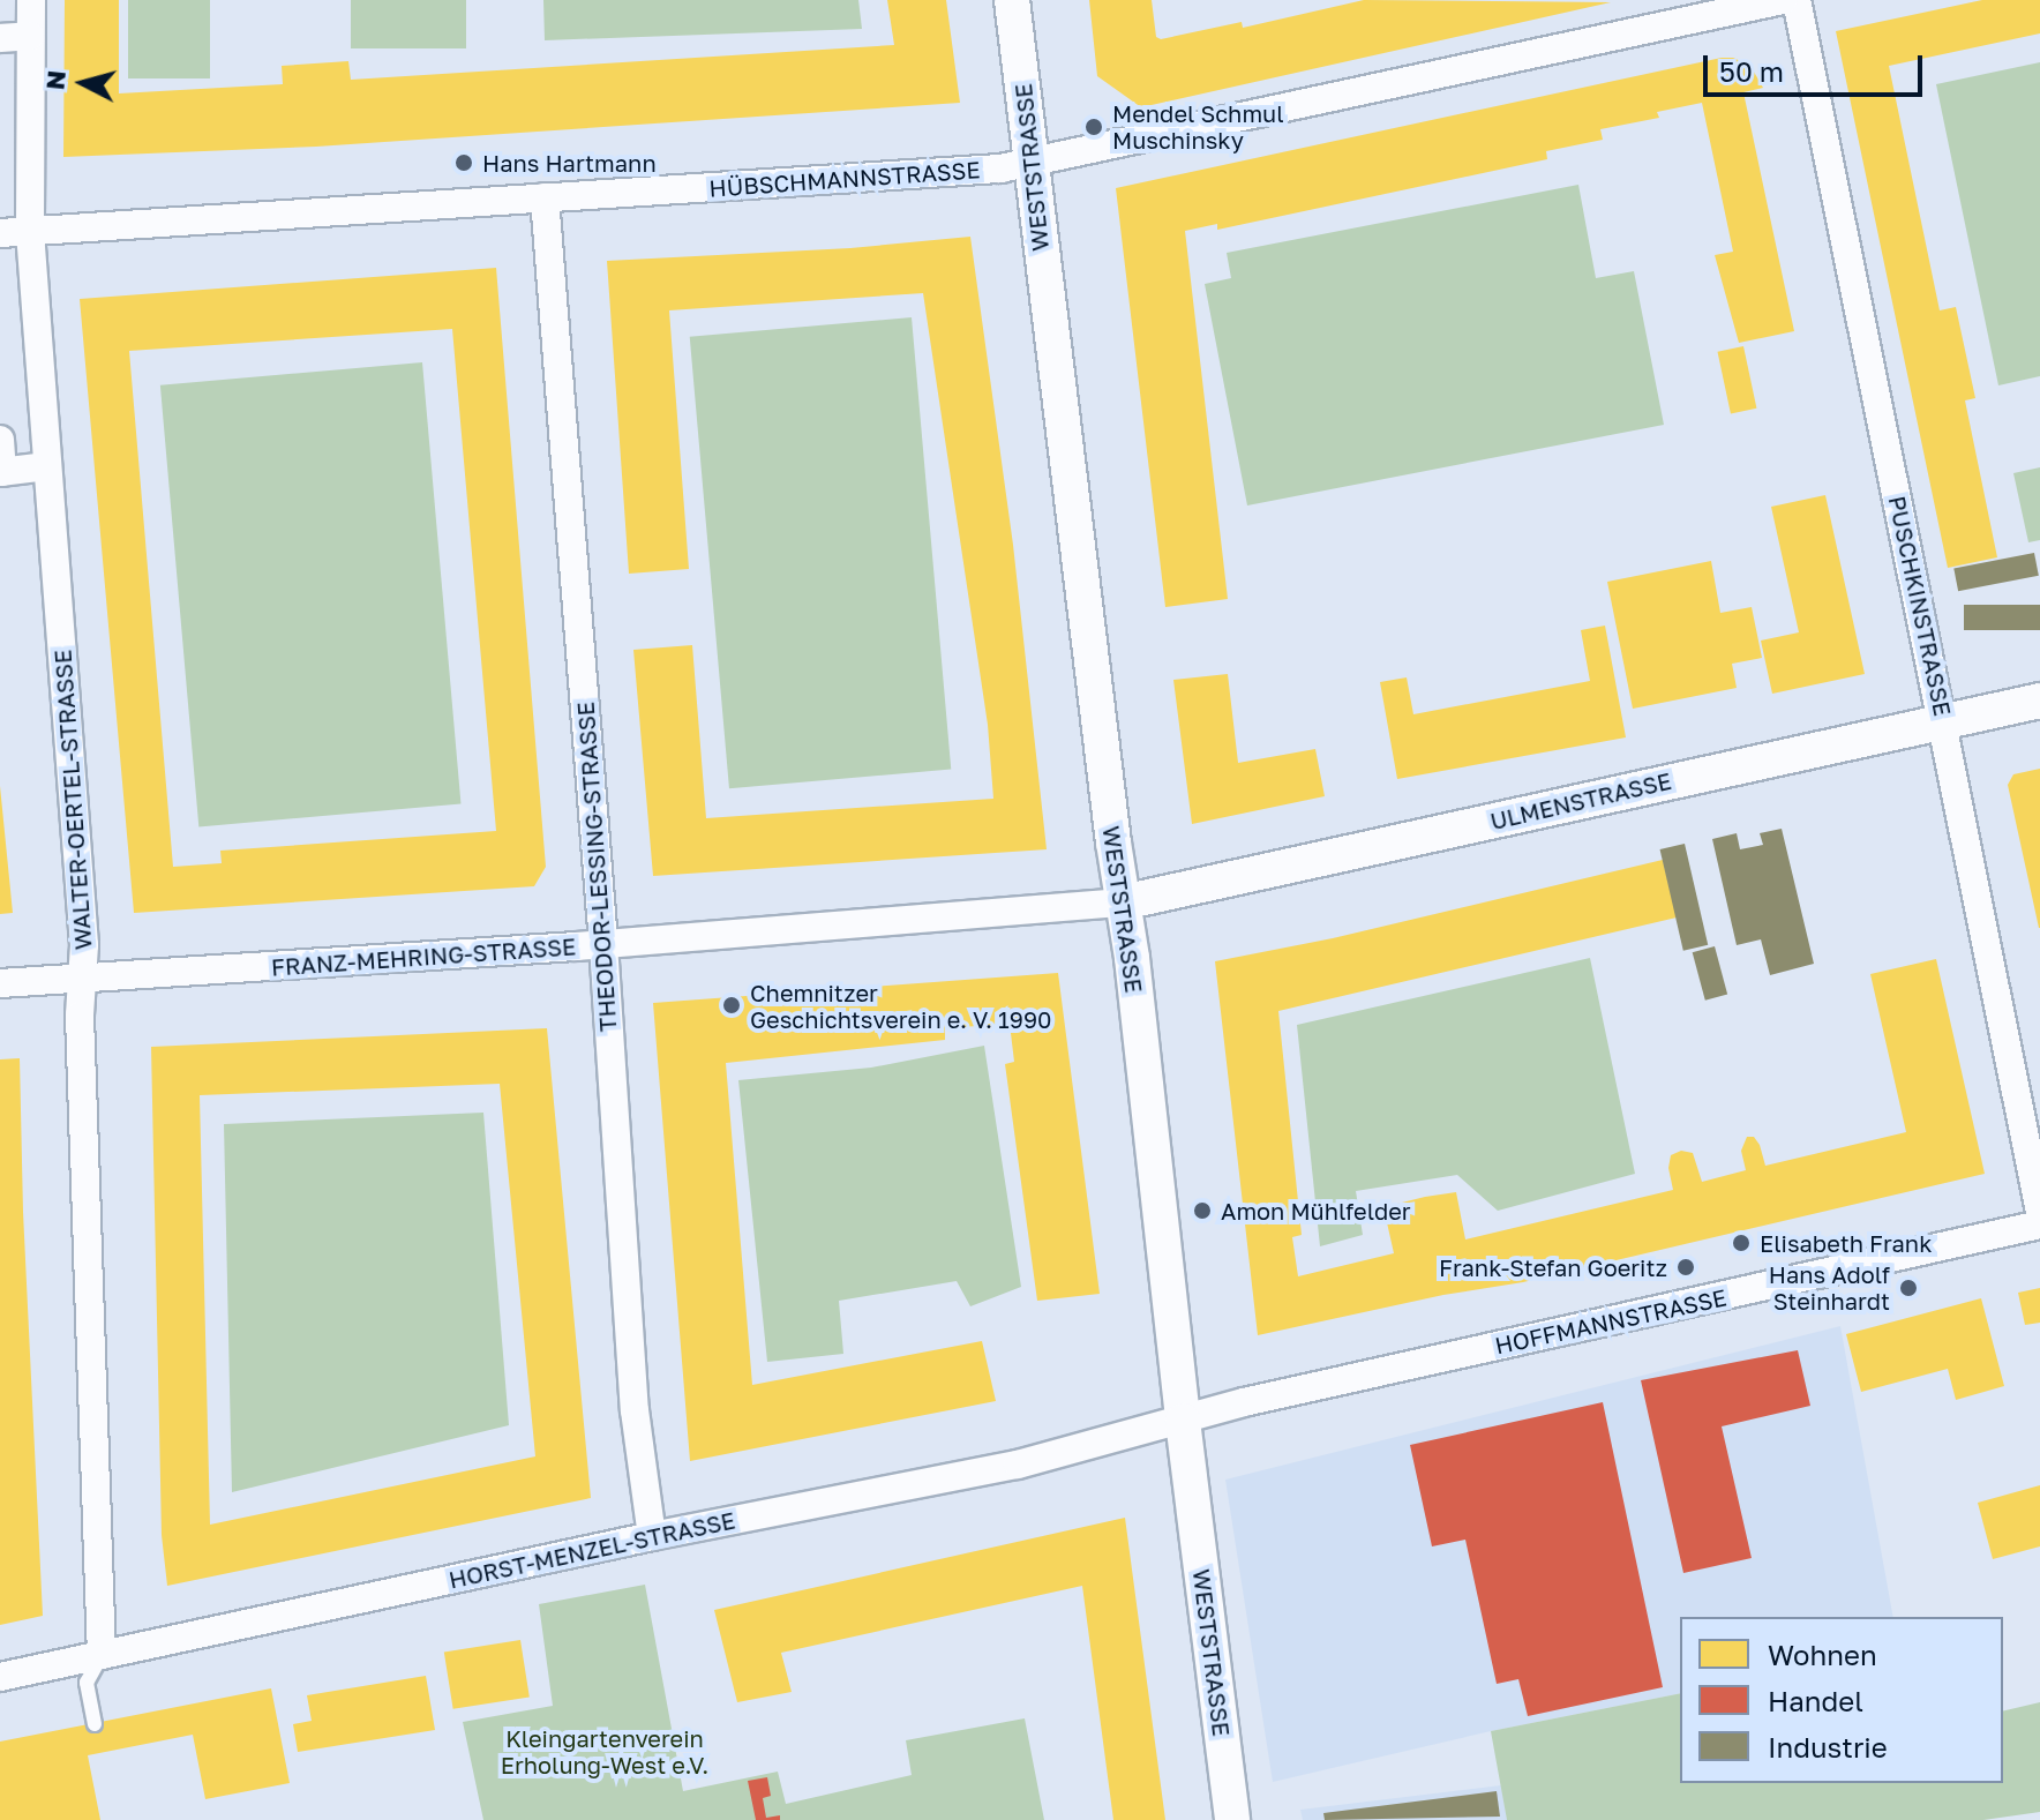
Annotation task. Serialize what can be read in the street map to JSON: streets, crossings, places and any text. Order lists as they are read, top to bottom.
{
  "streets": {
    "street": [
      "WESTSTRASSE",
      "HÜBSCHMANNSTRASSE",
      "PUSCHKINSTRASSE",
      "WALTER-OERTEL-STRASSE",
      "ULMENSTRASSE",
      "THEODOR-LESSING-STRASSE",
      "FRANZ-MEHRING-STRASSE",
      "HOFFMANNSTRASSE",
      "HORST-MENZEL-STRASSE"
    ]
  },
  "crossings": [
    ["WESTSTRASSE", "HÜBSCHMANNSTRASSE"],
    ["WESTSTRASSE", "ULMENSTRASSE"],
    ["WESTSTRASSE", "FRANZ-MEHRING-STRASSE"],
    ["WESTSTRASSE", "HOFFMANNSTRASSE"],
    ["WESTSTRASSE", "HORST-MENZEL-STRASSE"],
    ["HÜBSCHMANNSTRASSE", "WALTER-OERTEL-STRASSE"],
    ["HÜBSCHMANNSTRASSE", "THEODOR-LESSING-STRASSE"],
    ["PUSCHKINSTRASSE", "ULMENSTRASSE"],
    ["WALTER-OERTEL-STRASSE", "FRANZ-MEHRING-STRASSE"],
    ["WALTER-OERTEL-STRASSE", "HORST-MENZEL-STRASSE"],
    ["ULMENSTRASSE", "FRANZ-MEHRING-STRASSE"],
    ["THEODOR-LESSING-STRASSE", "FRANZ-MEHRING-STRASSE"],
    ["THEODOR-LESSING-STRASSE", "HORST-MENZEL-STRASSE"],
    ["HOFFMANNSTRASSE", "HORST-MENZEL-STRASSE"]
  ],
  "parks": ["Kleingartenverein Erholung-West e.V."],
  "places": [
    "Mendel Schmul Muschinsky",
    "Hans Hartmann",
    "Chemnitzer Geschichtsverein e. V. 1990",
    "Amon Mühlfelder",
    "Elisabeth Frank",
    "Frank-Stefan Goeritz",
    "Hans Adolf Steinhardt"
  ],
  "legend": ["Wohnen", "Handel", "Industrie"],
  "scale_bar": "50 m",
  "north": "left"
}
